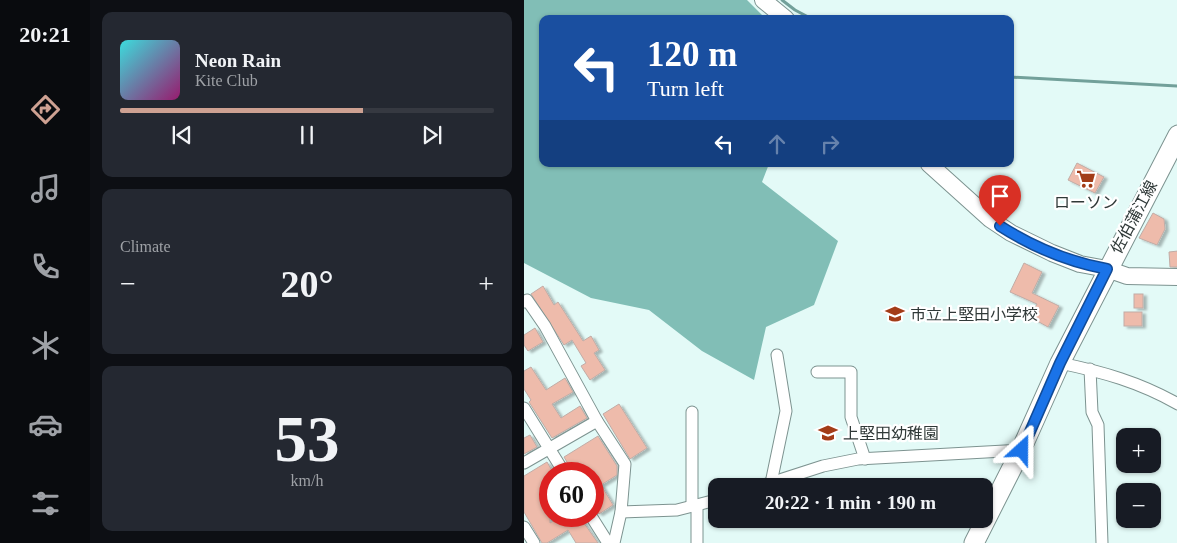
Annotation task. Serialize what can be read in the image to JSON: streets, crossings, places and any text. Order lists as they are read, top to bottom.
{
  "streets": {
    "main road": ["佐伯蒲江線"]
  },
  "places": {
    "supermarket": ["ローソン"],
    "school or university": ["市立上堅田小学校", "上堅田幼稚園"]
  },
  "page": {
    "tabs": "20:21",
    "turn": ["120 m", "Turn left"],
    "song": ["Neon Rain", "Kite Club"],
    "tile": [
      "Climate",
      ["53", "km/h"]
    ],
    "heat": ["−", "20°", "+"],
    "map_buttons": ["+", "−"],
    "limit": "60",
    "trip": "20:22 · 1 min · 190 m"
  }
}
